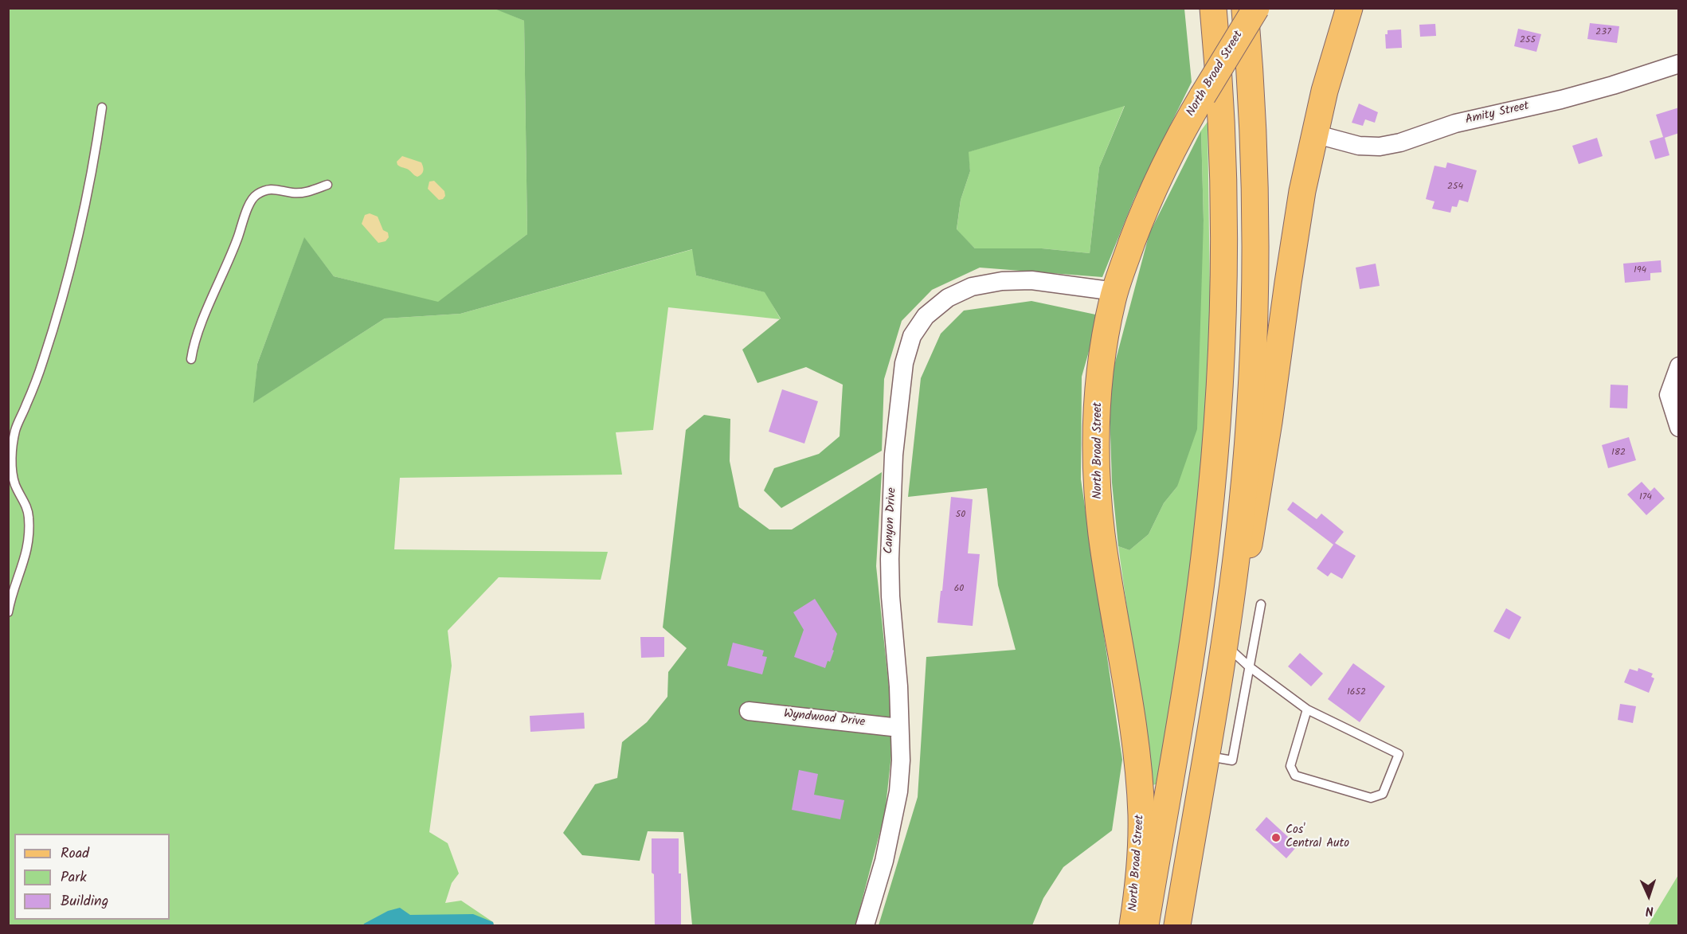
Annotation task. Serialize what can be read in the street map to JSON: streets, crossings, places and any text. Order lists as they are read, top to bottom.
{
  "streets": {
    "main road": ["North Broad Street"],
    "street": ["Amity Street", "Canyon Drive", "Wyndwood Drive"]
  },
  "crossings": [
    ["North Broad Street", "Canyon Drive"],
    ["Canyon Drive", "Wyndwood Drive"]
  ],
  "places": ["Cos' Central Auto"],
  "house_numbers": [
    "237",
    "255",
    "254",
    "194",
    "182",
    "174",
    "50",
    "60",
    "1652"
  ],
  "legend": ["Road", "Park", "Building"],
  "north": "bottom"
}
